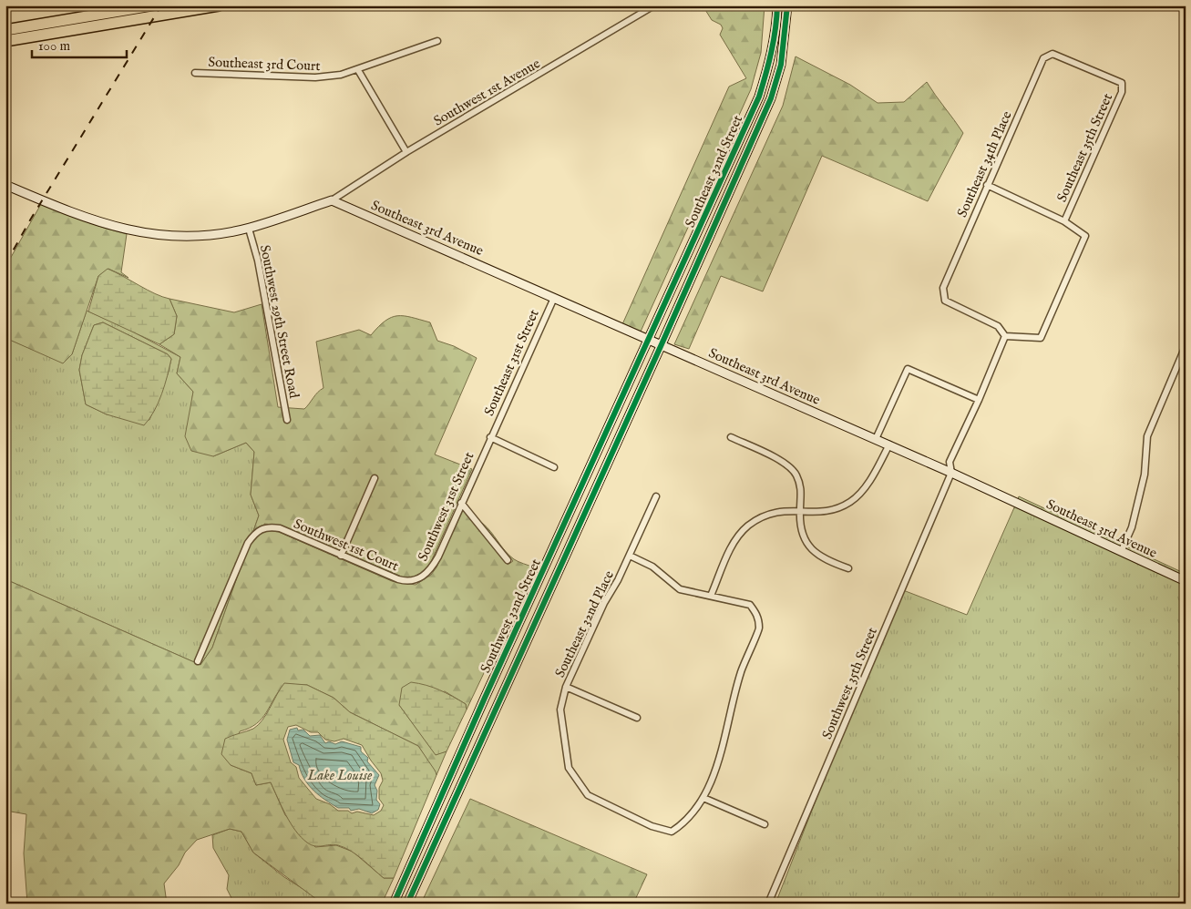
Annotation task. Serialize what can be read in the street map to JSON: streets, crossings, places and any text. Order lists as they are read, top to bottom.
{
  "streets": {
    "main road": ["Southeast 32nd Street", "Southeast 3rd Avenue", "Southwest 32nd Street"],
    "street": [
      "Southeast 3rd Court",
      "Southwest 1st Avenue",
      "Southeast 35th Street",
      "Southeast 34th Place",
      "Southwest 29th Street Road",
      "Southeast 31st Street",
      "Southwest 31st Street",
      "Southwest 1st Court",
      "Southeast 32nd Place",
      "Southwest 35th Street"
    ]
  },
  "crossings": [
    ["Southwest 1st Avenue", "Southeast 3rd Avenue"],
    ["Southeast 35th Street", "Southeast 34th Place"],
    ["Southeast 32nd Street", "Southeast 3rd Avenue"],
    ["Southeast 32nd Street", "Southwest 32nd Street"],
    ["Southeast 3rd Avenue", "Southeast 31st Street"],
    ["Southeast 3rd Avenue", "Southwest 32nd Street"],
    ["Southeast 3rd Avenue", "Southwest 35th Street"],
    ["Southeast 31st Street", "Southwest 31st Street"],
    ["Southwest 31st Street", "Southwest 1st Court"]
  ],
  "water": ["Lake Louise"],
  "scale_bar": "100 m"
}
